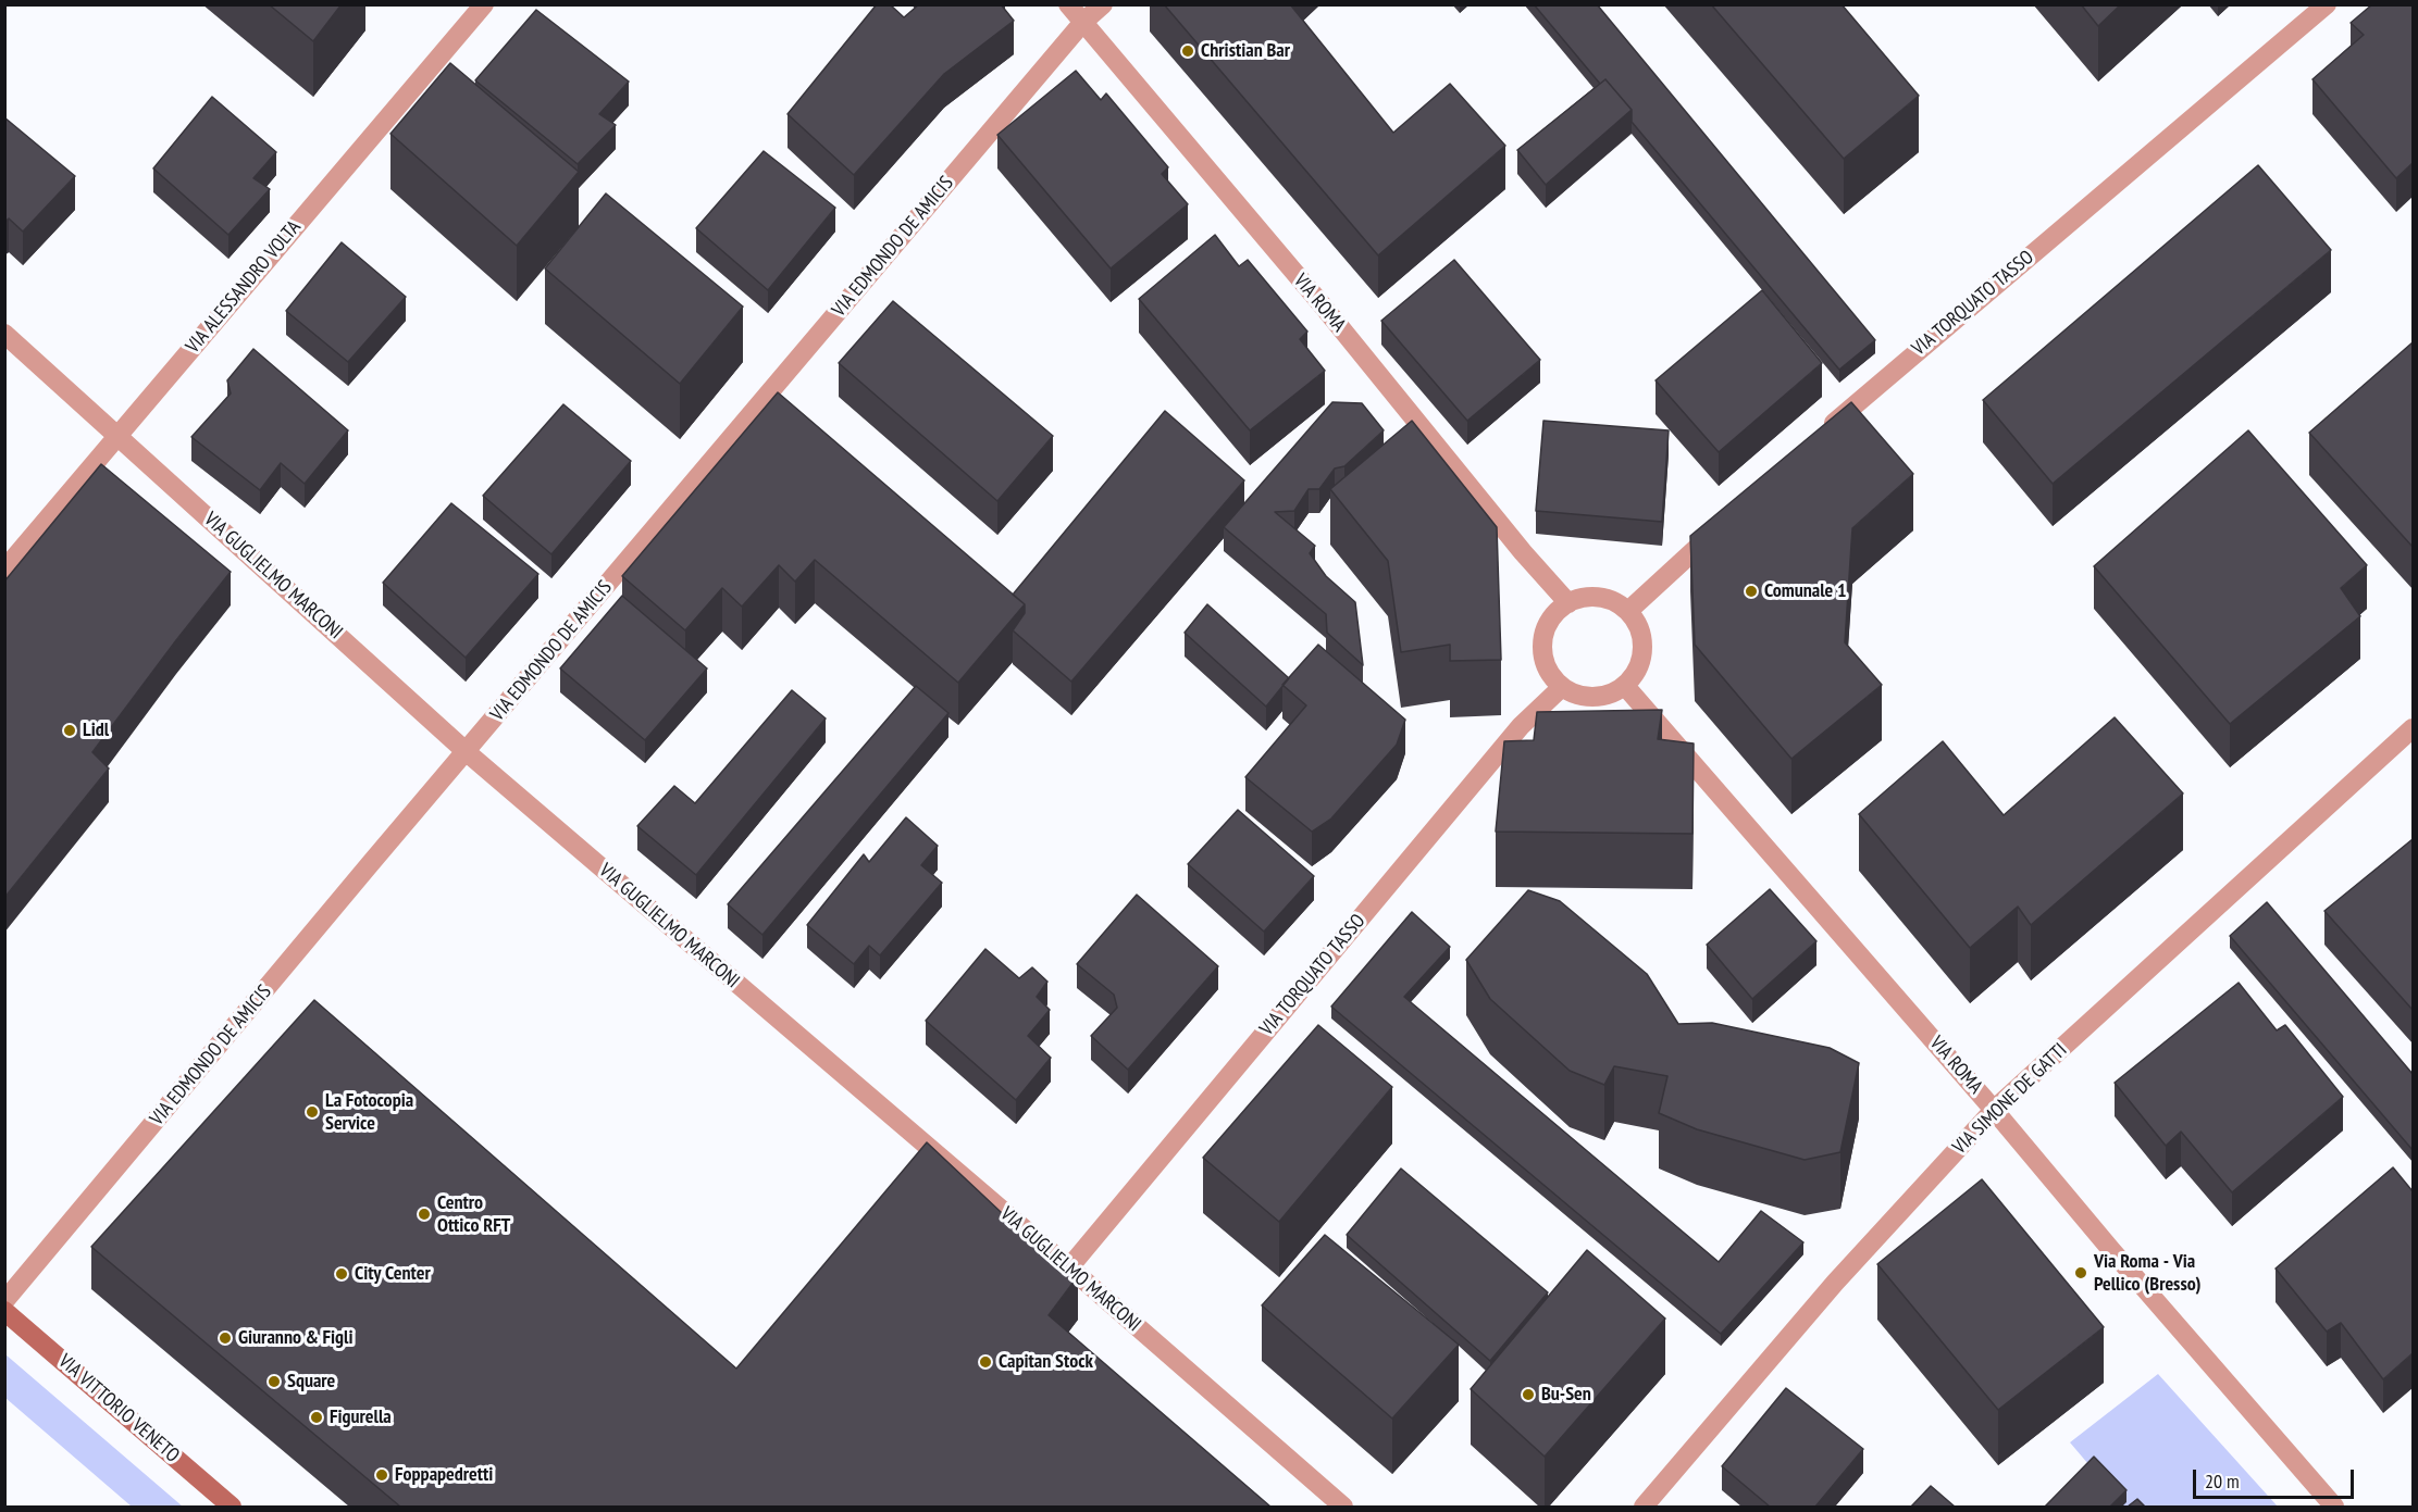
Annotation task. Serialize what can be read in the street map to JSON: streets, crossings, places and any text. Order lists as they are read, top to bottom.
{
  "streets": {
    "main road": ["VIA VITTORIO VENETO"],
    "street": [
      "VIA EDMONDO DE AMICIS",
      "VIA ALESSANDRO VOLTA",
      "VIA ROMA",
      "VIA TORQUATO TASSO",
      "VIA GUGLIELMO MARCONI",
      "VIA SIMONE DE GATTI"
    ]
  },
  "crossings": [
    ["VIA EDMONDO DE AMICIS", "VIA ROMA"],
    ["VIA EDMONDO DE AMICIS", "VIA GUGLIELMO MARCONI"],
    ["VIA ALESSANDRO VOLTA", "VIA GUGLIELMO MARCONI"],
    ["VIA ROMA", "VIA TORQUATO TASSO"],
    ["VIA ROMA", "VIA SIMONE DE GATTI"],
    ["VIA TORQUATO TASSO", "VIA GUGLIELMO MARCONI"]
  ],
  "places": [
    "Christian Bar",
    "Comunale 1",
    "Lidl",
    "La Fotocopia Service",
    "Centro Ottico RFT",
    "Via Roma - Via Pellico (Bresso)",
    "City Center",
    "Giuranno & Figli",
    "Capitan Stock",
    "Square",
    "Bu-Sen",
    "Figurella",
    "Foppapedretti"
  ],
  "scale_bar": "20 m"
}
